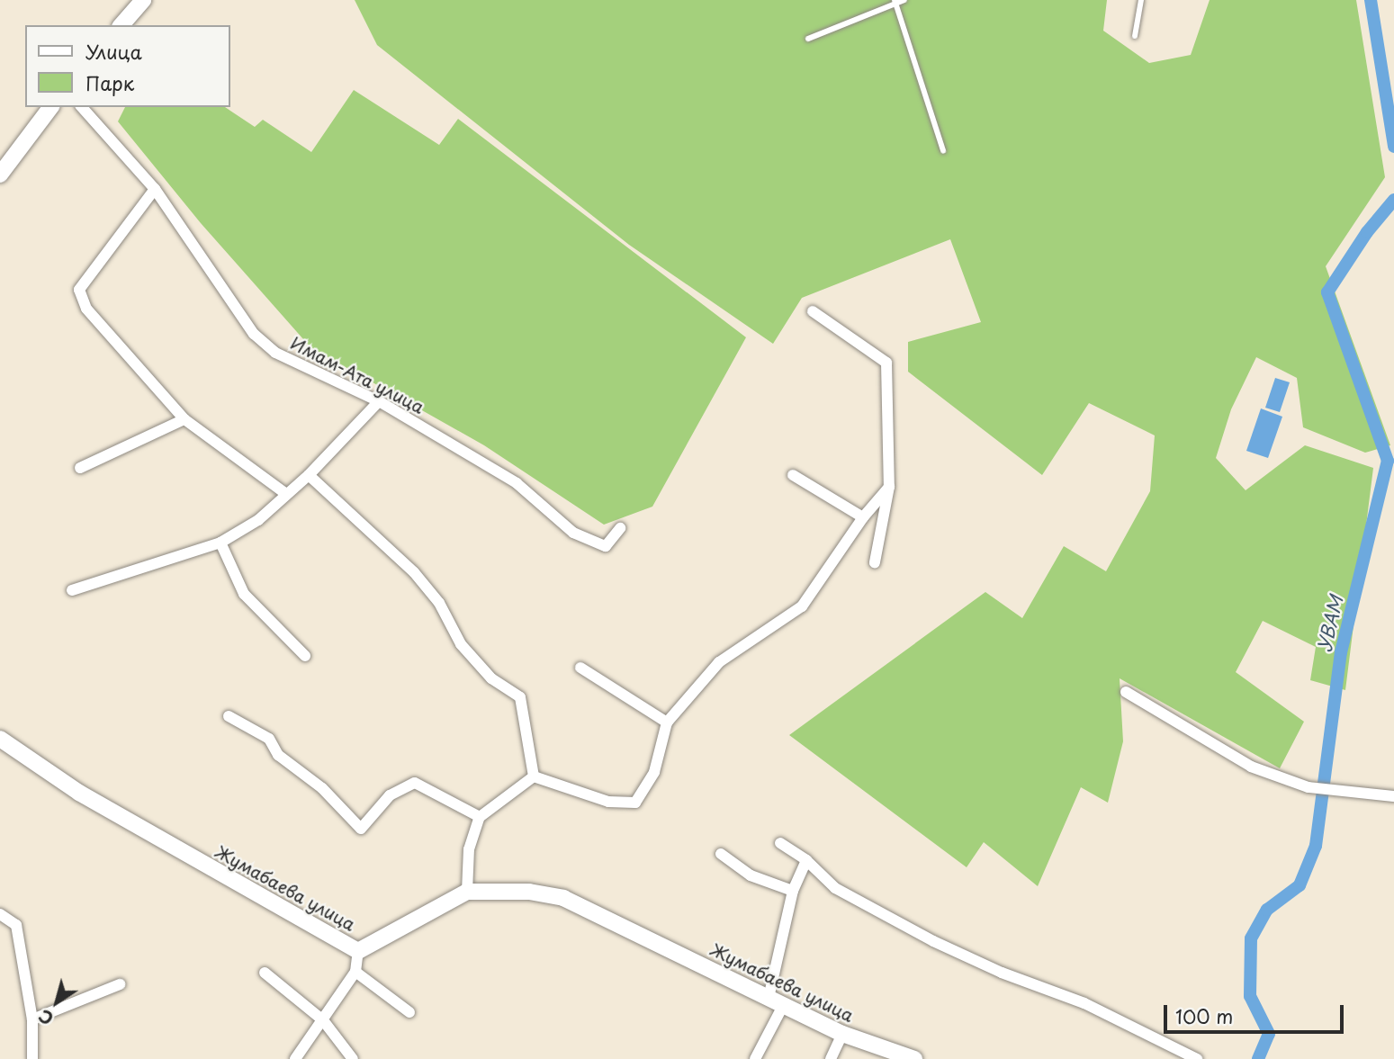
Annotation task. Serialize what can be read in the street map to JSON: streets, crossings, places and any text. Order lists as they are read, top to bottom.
{
  "streets": {
    "street": ["Имам-Ата улица", "Жумабаева улица"]
  },
  "water": ["УВАМ"],
  "legend": ["Улица", "Парк"],
  "scale_bar": "100 m",
  "north": "bottom left"
}
